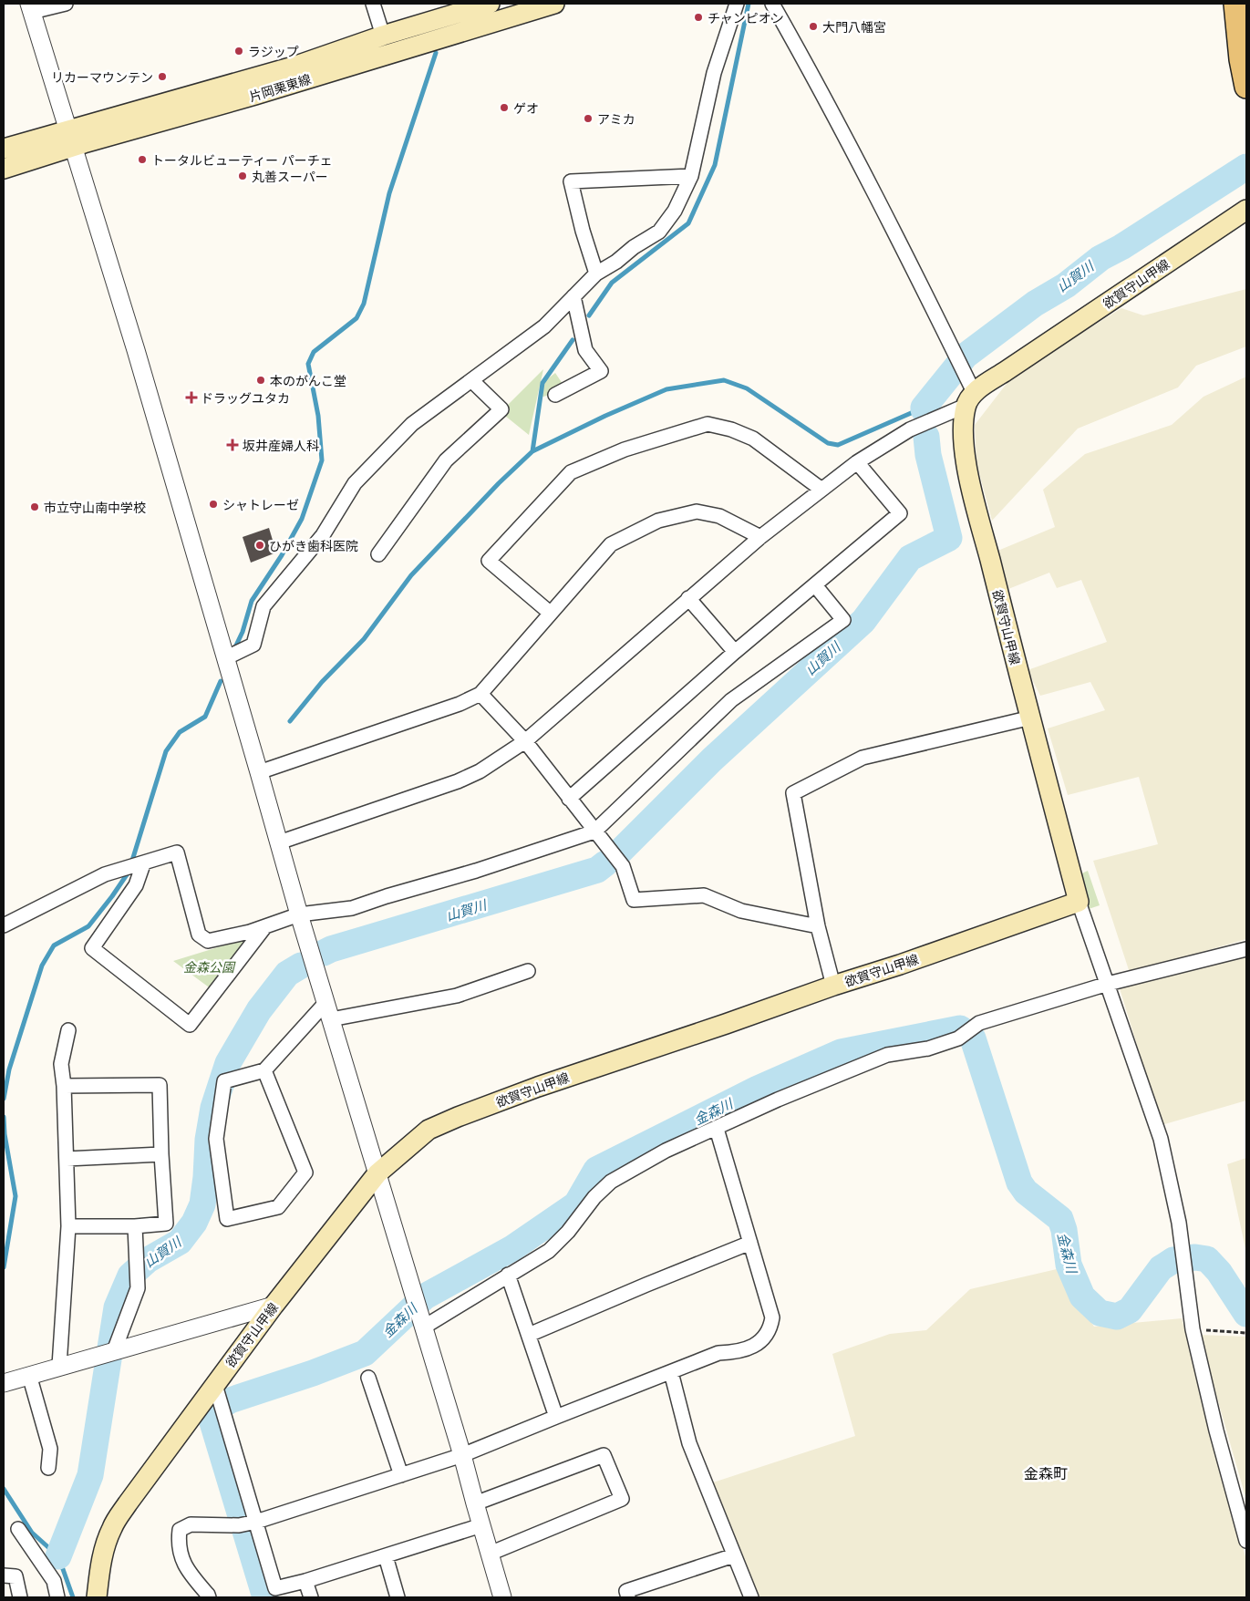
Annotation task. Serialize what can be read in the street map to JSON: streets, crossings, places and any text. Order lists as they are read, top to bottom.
{
  "streets": {
    "main road": ["片岡栗東線", "欲賀守山甲線"]
  },
  "districts": ["金森町"],
  "water": ["山賀川", "金森川"],
  "parks": ["金森公園"],
  "places": {
    "other": [
      "チャンピオン",
      "大門八幡宮",
      "ラジップ",
      "リカーマウンテン",
      "ゲオ",
      "アミカ",
      "トータルビューティー パーチェ",
      "丸善スーパー",
      "本のがんこ堂",
      "シャトレーゼ",
      "市立守山南中学校",
      "ひがき歯科医院"
    ],
    "health": ["ドラッグユタカ", "坂井産婦人科"]
  }
}
